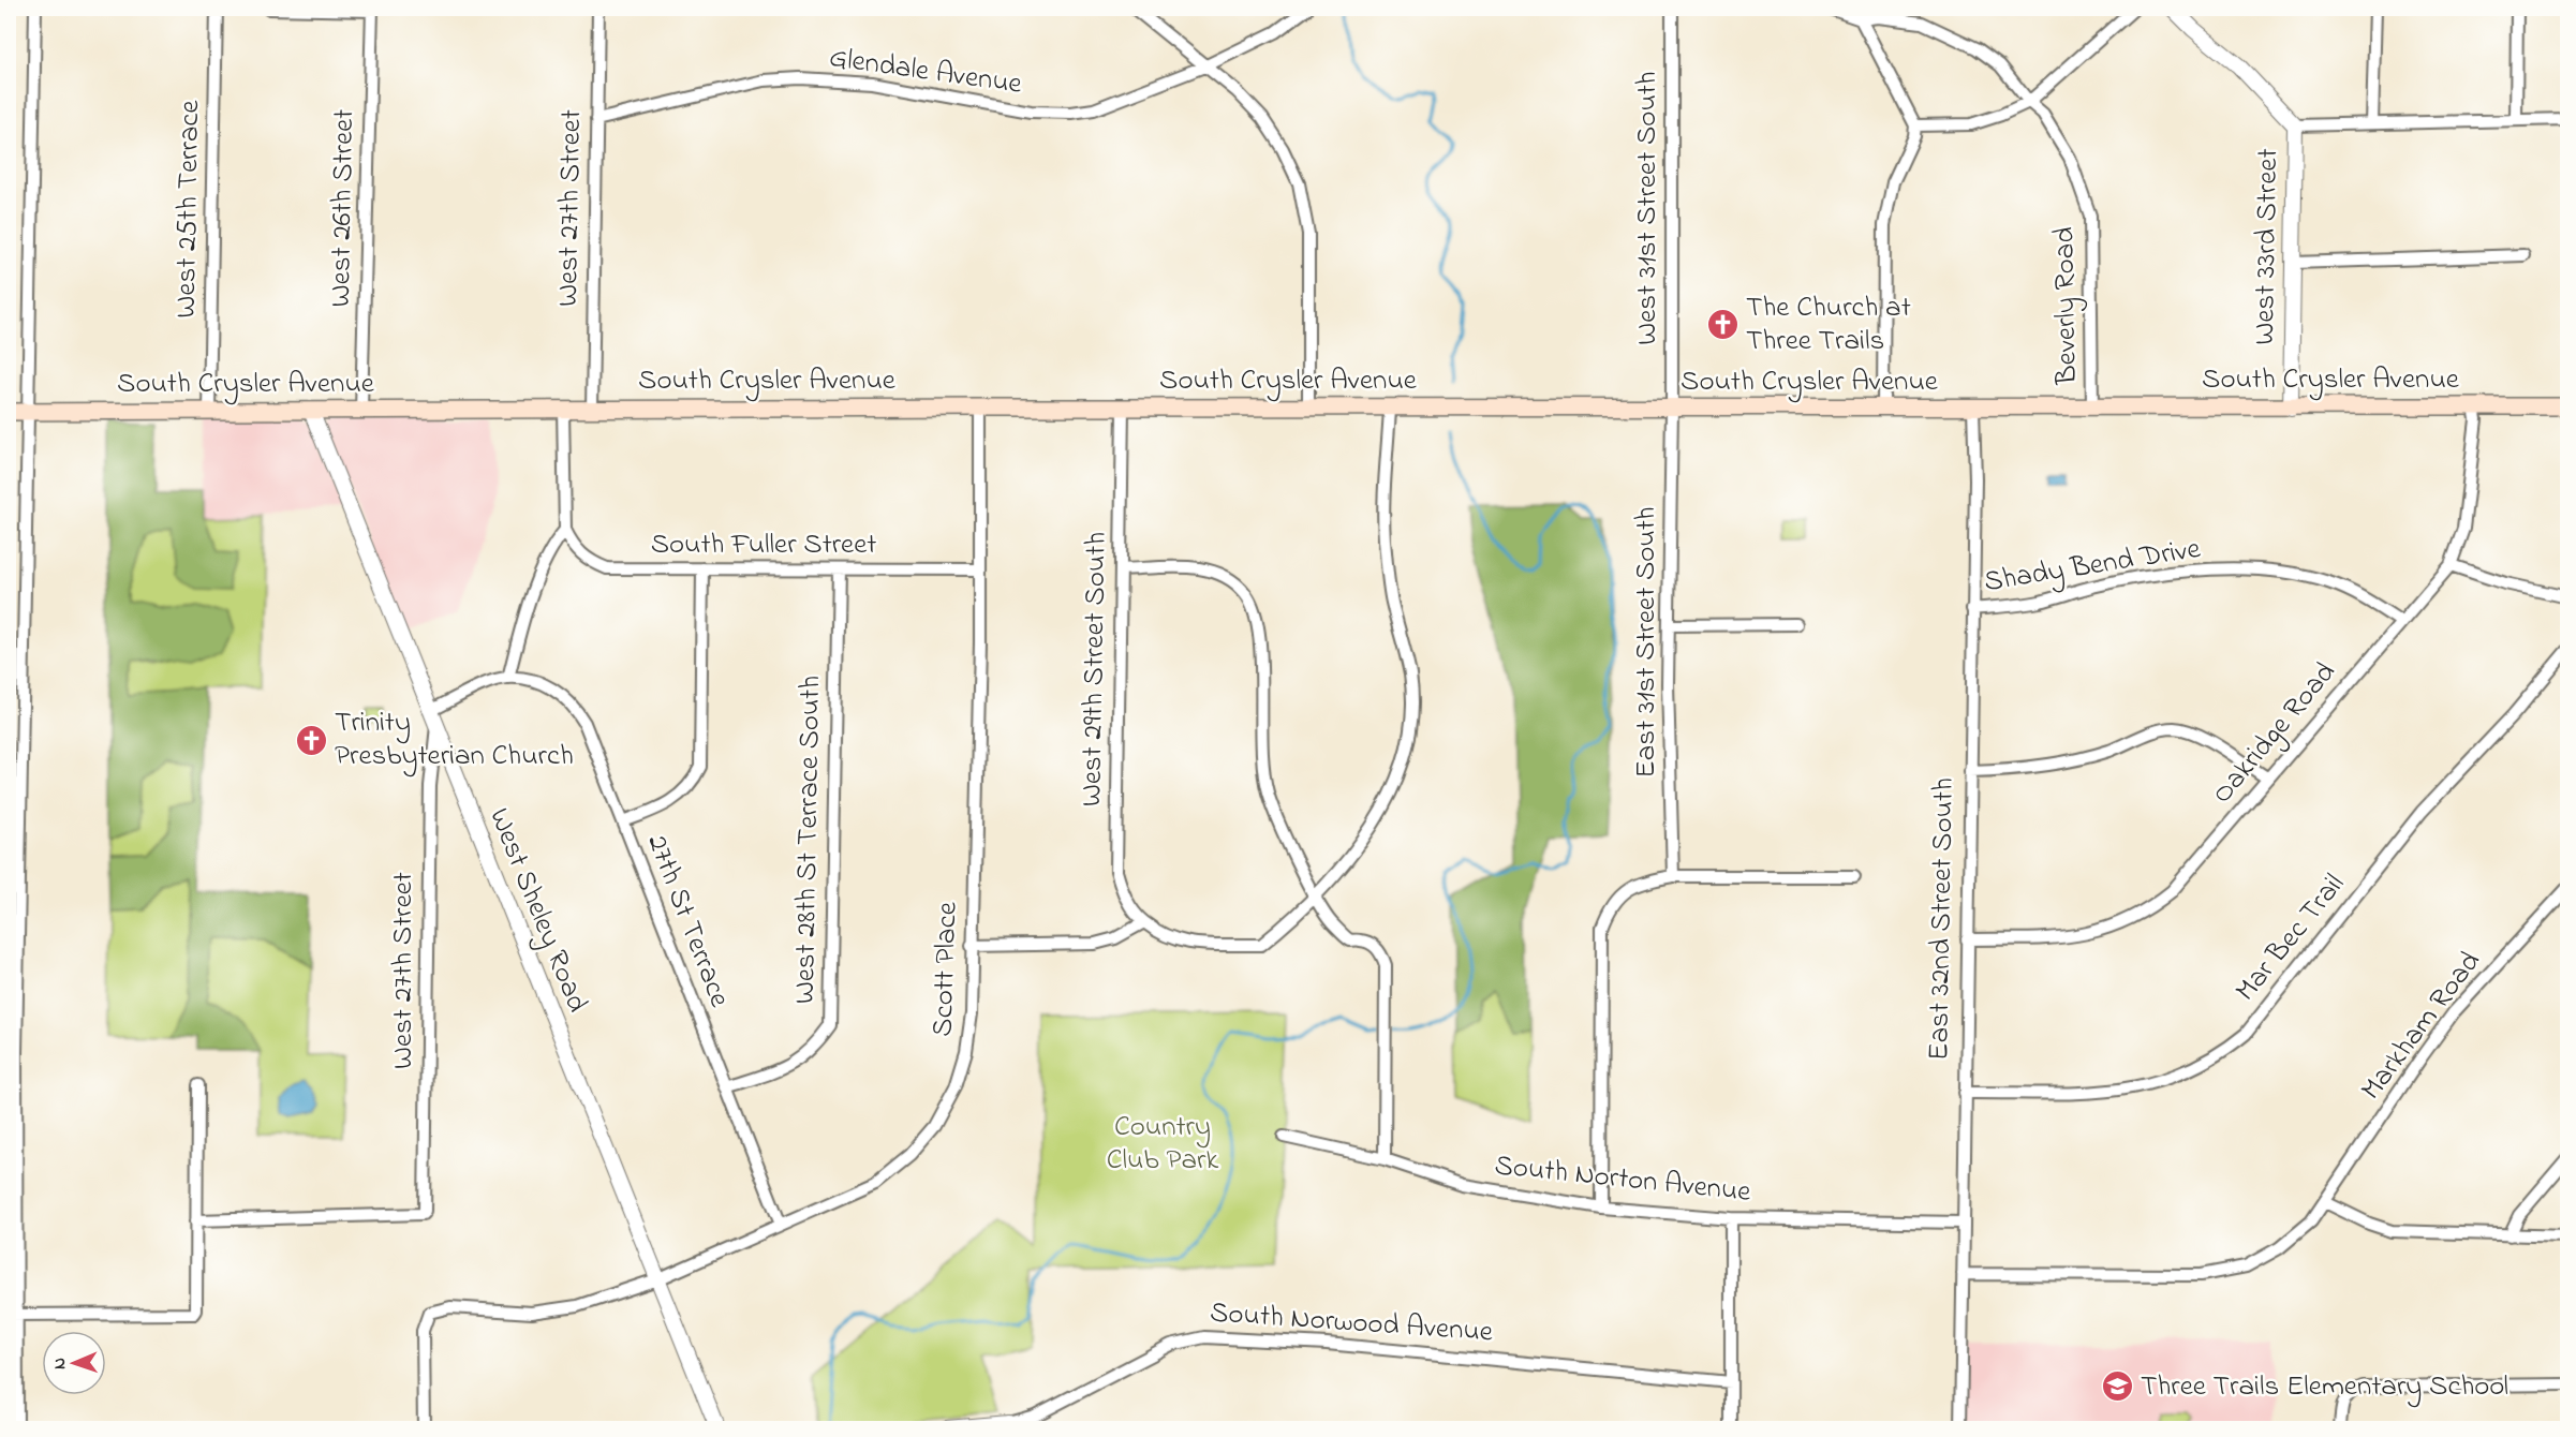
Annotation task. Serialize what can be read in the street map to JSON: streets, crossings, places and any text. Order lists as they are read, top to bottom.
{
  "streets": {
    "main road": ["South Crysler Avenue"],
    "street": [
      "Glendale Avenue",
      "West 26th Street",
      "West 27th Street",
      "West 31st Street South",
      "West 25th Terrace",
      "West 33rd Street",
      "Beverly Road",
      "South Fuller Street",
      "Shady Bend Drive",
      "East 31st Street South",
      "West 29th Street South",
      "Oakridge Road",
      "West 28th St Terrace South",
      "West Sheley Road",
      "East 32nd Street South",
      "27th St Terrace",
      "Mar Bec Trail",
      "Scott Place",
      "Markham Road",
      "South Norton Avenue",
      "South Norwood Avenue"
    ]
  },
  "crossings": [
    ["Glendale Avenue", "West 27th Street"],
    ["West 26th Street", "South Crysler Avenue"],
    ["West 27th Street", "South Crysler Avenue"],
    ["West 27th Street", "West Sheley Road"],
    ["West 31st Street South", "South Crysler Avenue"],
    ["West 31st Street South", "East 31st Street South"],
    ["West 25th Terrace", "South Crysler Avenue"],
    ["West 33rd Street", "South Crysler Avenue"],
    ["Beverly Road", "South Crysler Avenue"],
    ["South Crysler Avenue", "East 31st Street South"],
    ["South Crysler Avenue", "West 29th Street South"],
    ["South Crysler Avenue", "Oakridge Road"],
    ["South Crysler Avenue", "West Sheley Road"],
    ["South Crysler Avenue", "East 32nd Street South"],
    ["South Crysler Avenue", "Scott Place"],
    ["South Fuller Street", "West 28th St Terrace South"],
    ["South Fuller Street", "Scott Place"],
    ["Shady Bend Drive", "Oakridge Road"],
    ["Shady Bend Drive", "East 32nd Street South"],
    ["Oakridge Road", "East 32nd Street South"],
    ["West 28th St Terrace South", "27th St Terrace"],
    ["West Sheley Road", "Scott Place"],
    ["East 32nd Street South", "Mar Bec Trail"],
    ["East 32nd Street South", "South Norton Avenue"],
    ["27th St Terrace", "Scott Place"]
  ],
  "parks": ["Country Club Park"],
  "places": {
    "church": ["The Church at Three Trails", "Trinity Presbyterian Church"],
    "school or university": ["Three Trails Elementary School"]
  },
  "north": "left"
}
